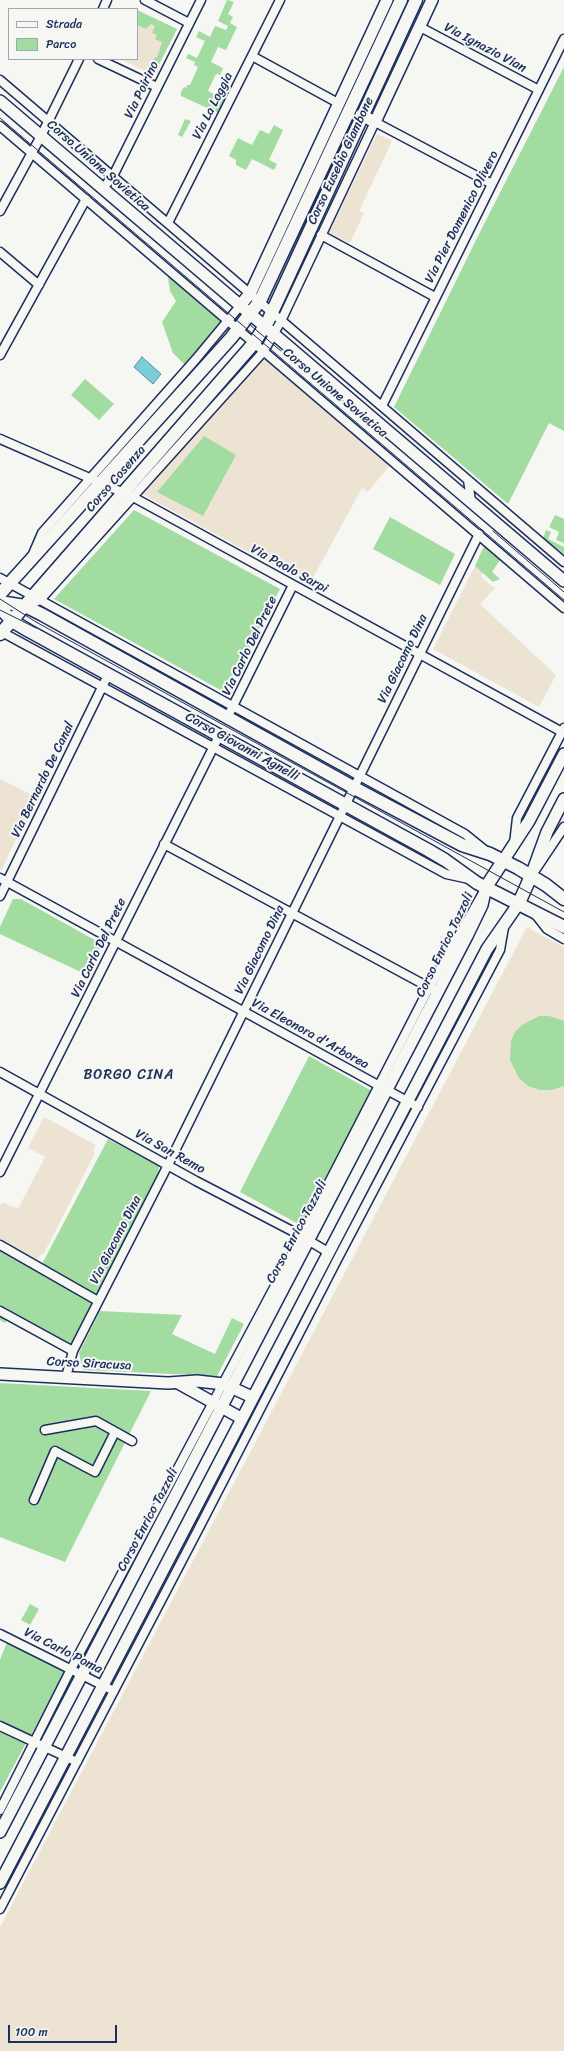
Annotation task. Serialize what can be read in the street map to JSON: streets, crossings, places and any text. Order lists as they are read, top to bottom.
{
  "streets": {
    "main road": ["Corso Eusebio Giambone", "Corso Cosenza", "Corso Giovanni Agnelli"],
    "street": [
      "Via Ignazio Vian",
      "Via Poirino",
      "Via La Loggia",
      "Corso Unione Sovietica",
      "Via Pier Domenico Olivero",
      "Via Paolo Sarpi",
      "Via Carlo Del Prete",
      "Via Giacomo Dina",
      "Via Bernardo De Canal",
      "Corso Enrico Tazzoli",
      "Via Eleonora d'Arborea",
      "Via San Remo",
      "Corso Siracusa",
      "Via Carlo Poma"
    ]
  },
  "crossings": [
    ["Via Ignazio Vian", "Corso Eusebio Giambone"],
    ["Via Ignazio Vian", "Via Pier Domenico Olivero"],
    ["Via Poirino", "Corso Unione Sovietica"],
    ["Via La Loggia", "Corso Unione Sovietica"],
    ["Corso Eusebio Giambone", "Corso Unione Sovietica"],
    ["Corso Eusebio Giambone", "Corso Cosenza"],
    ["Corso Unione Sovietica", "Via Pier Domenico Olivero"],
    ["Corso Unione Sovietica", "Corso Cosenza"],
    ["Corso Unione Sovietica", "Via Giacomo Dina"],
    ["Corso Cosenza", "Via Paolo Sarpi"],
    ["Corso Cosenza", "Corso Giovanni Agnelli"],
    ["Via Paolo Sarpi", "Via Carlo Del Prete"],
    ["Via Paolo Sarpi", "Via Giacomo Dina"],
    ["Via Carlo Del Prete", "Corso Giovanni Agnelli"],
    ["Via Carlo Del Prete", "Via Eleonora d'Arborea"],
    ["Via Carlo Del Prete", "Via San Remo"],
    ["Via Giacomo Dina", "Corso Giovanni Agnelli"],
    ["Via Giacomo Dina", "Via Eleonora d'Arborea"],
    ["Via Giacomo Dina", "Via San Remo"],
    ["Via Giacomo Dina", "Corso Siracusa"],
    ["Corso Giovanni Agnelli", "Via Bernardo De Canal"],
    ["Corso Giovanni Agnelli", "Corso Enrico Tazzoli"],
    ["Via Bernardo De Canal", "Via Eleonora d'Arborea"],
    ["Corso Enrico Tazzoli", "Via Eleonora d'Arborea"],
    ["Corso Enrico Tazzoli", "Via San Remo"],
    ["Corso Enrico Tazzoli", "Corso Siracusa"],
    ["Corso Enrico Tazzoli", "Via Carlo Poma"]
  ],
  "districts": ["BORGO CINA"],
  "legend": ["Strada", "Parco"],
  "scale_bar": "100 m"
}
